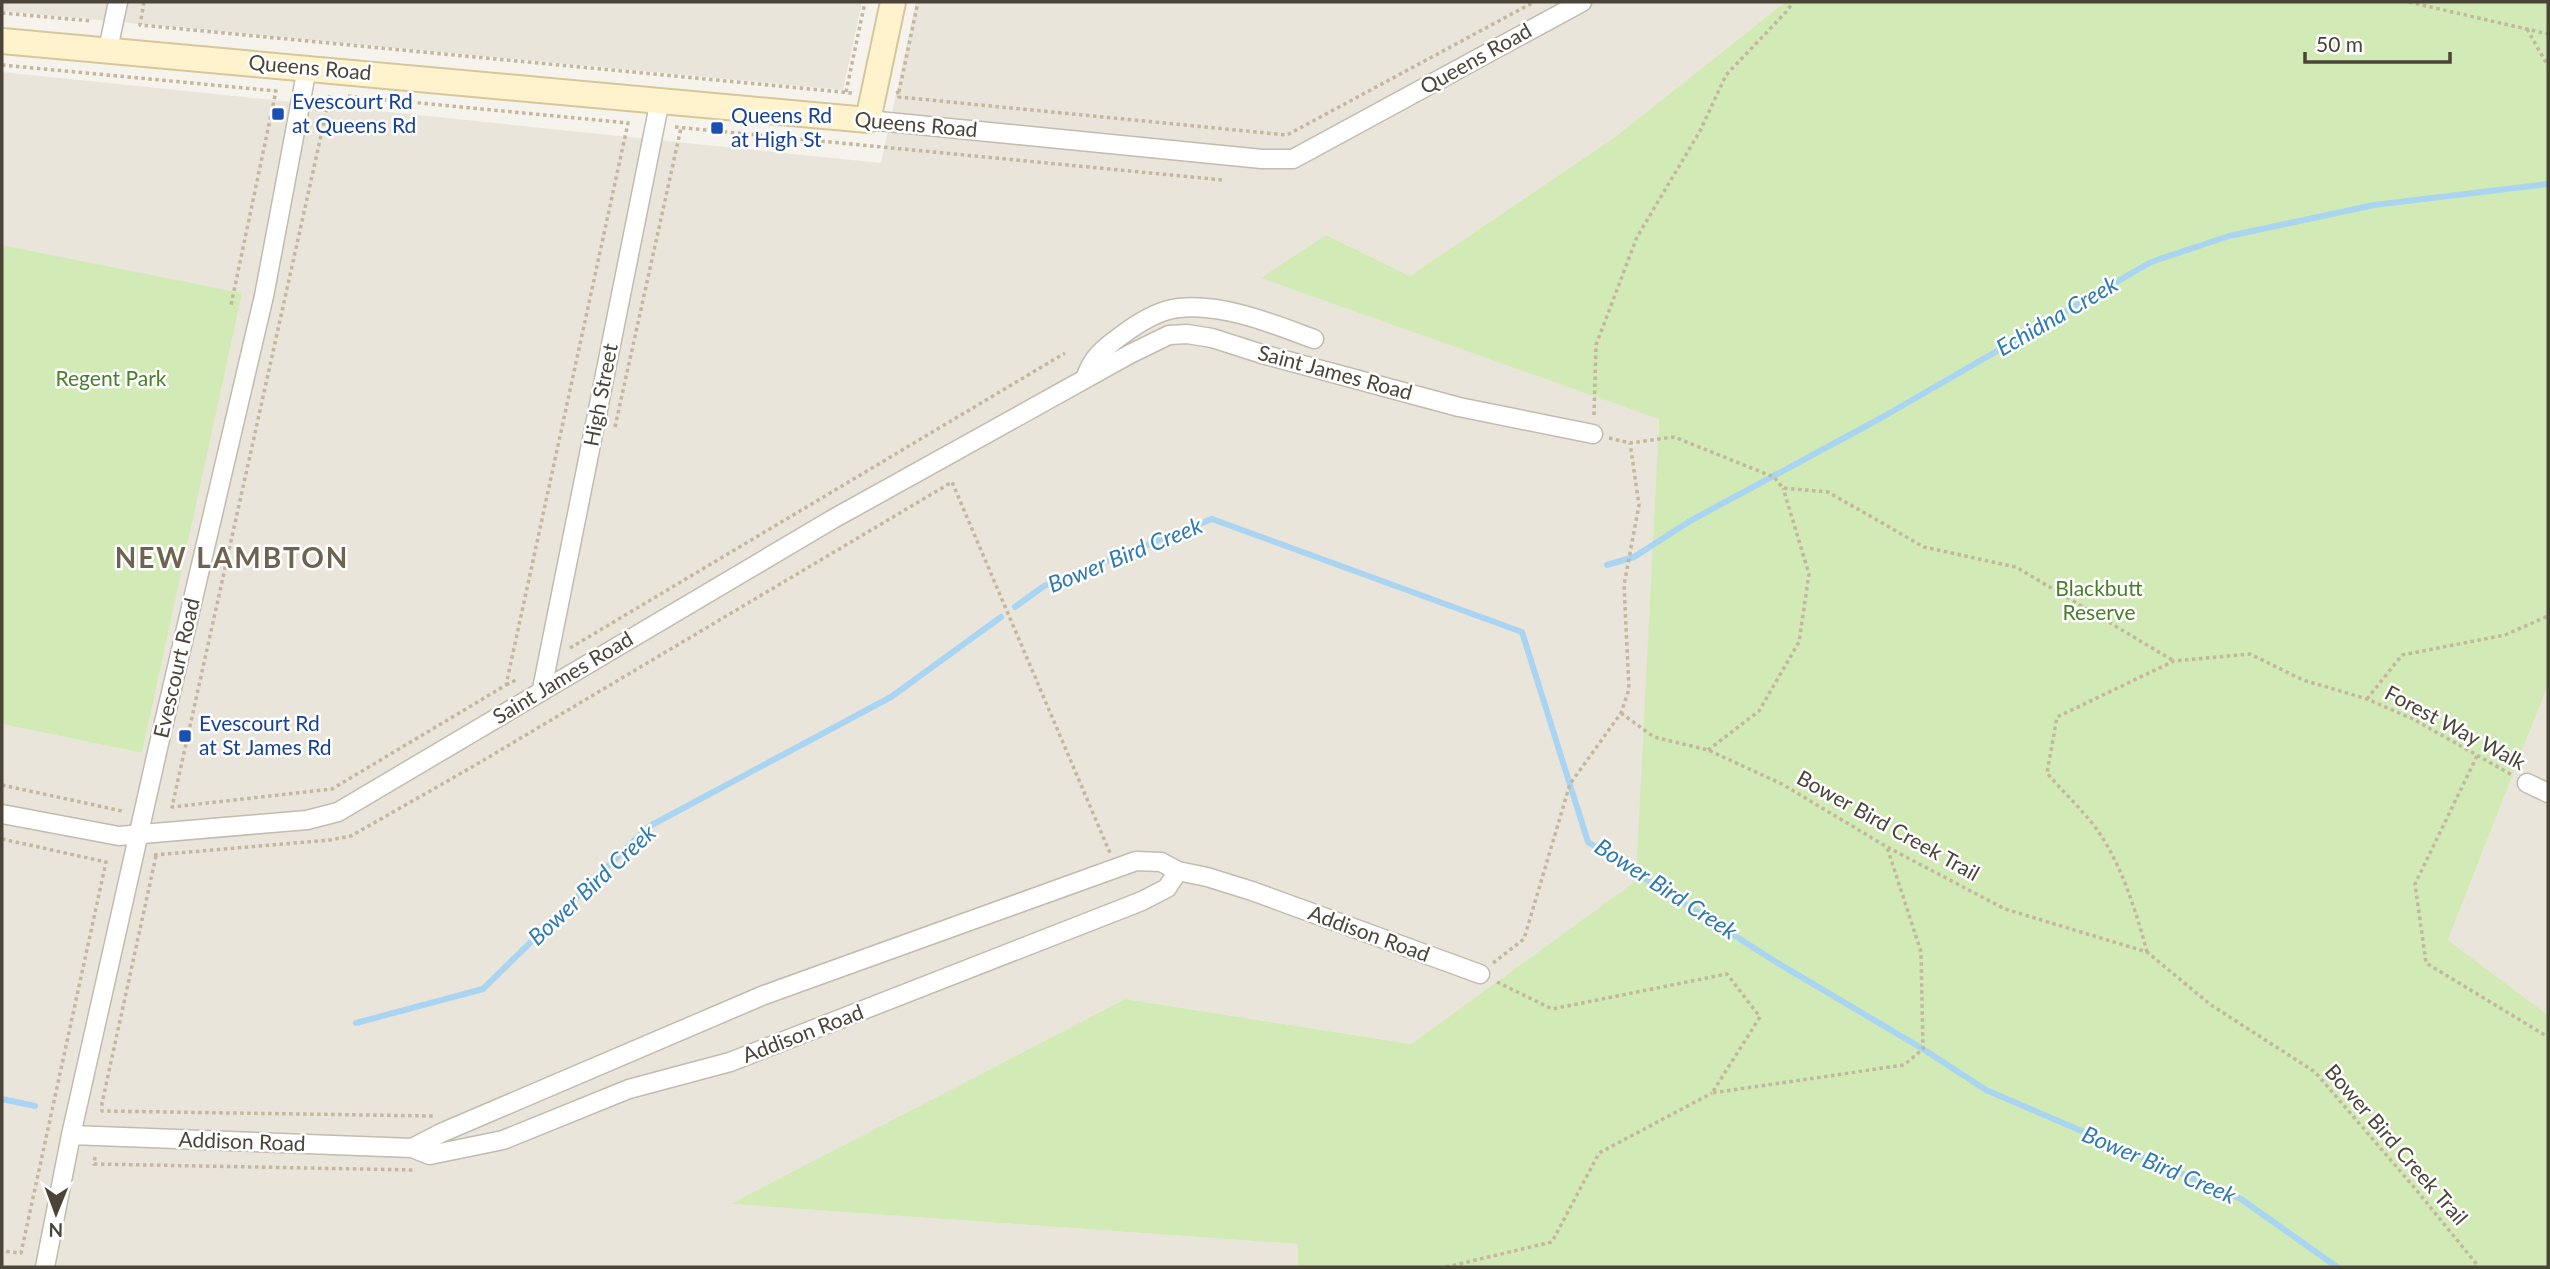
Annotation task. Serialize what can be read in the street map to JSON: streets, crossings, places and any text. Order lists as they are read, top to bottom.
{
  "streets": {
    "street": [
      "Queens Road",
      "Saint James Road",
      "High Street",
      "Evescourt Road",
      "Addison Road"
    ],
    "path": ["Forest Way Walk", "Bower Bird Creek Trail"]
  },
  "crossings": [
    ["Queens Road", "High Street"],
    ["Queens Road", "Evescourt Road"],
    ["Saint James Road", "High Street"],
    ["Saint James Road", "Evescourt Road"],
    ["Evescourt Road", "Addison Road"]
  ],
  "districts": ["NEW LAMBTON"],
  "water": ["Echidna Creek", "Bower Bird Creek"],
  "parks": ["Regent Park", "Blackbutt Reserve"],
  "places": {
    "transit": ["Evescourt Rd at Queens Rd", "Queens Rd at High St", "Evescourt Rd at St James Rd"]
  },
  "scale_bar": "50 m",
  "north": "bottom"
}
